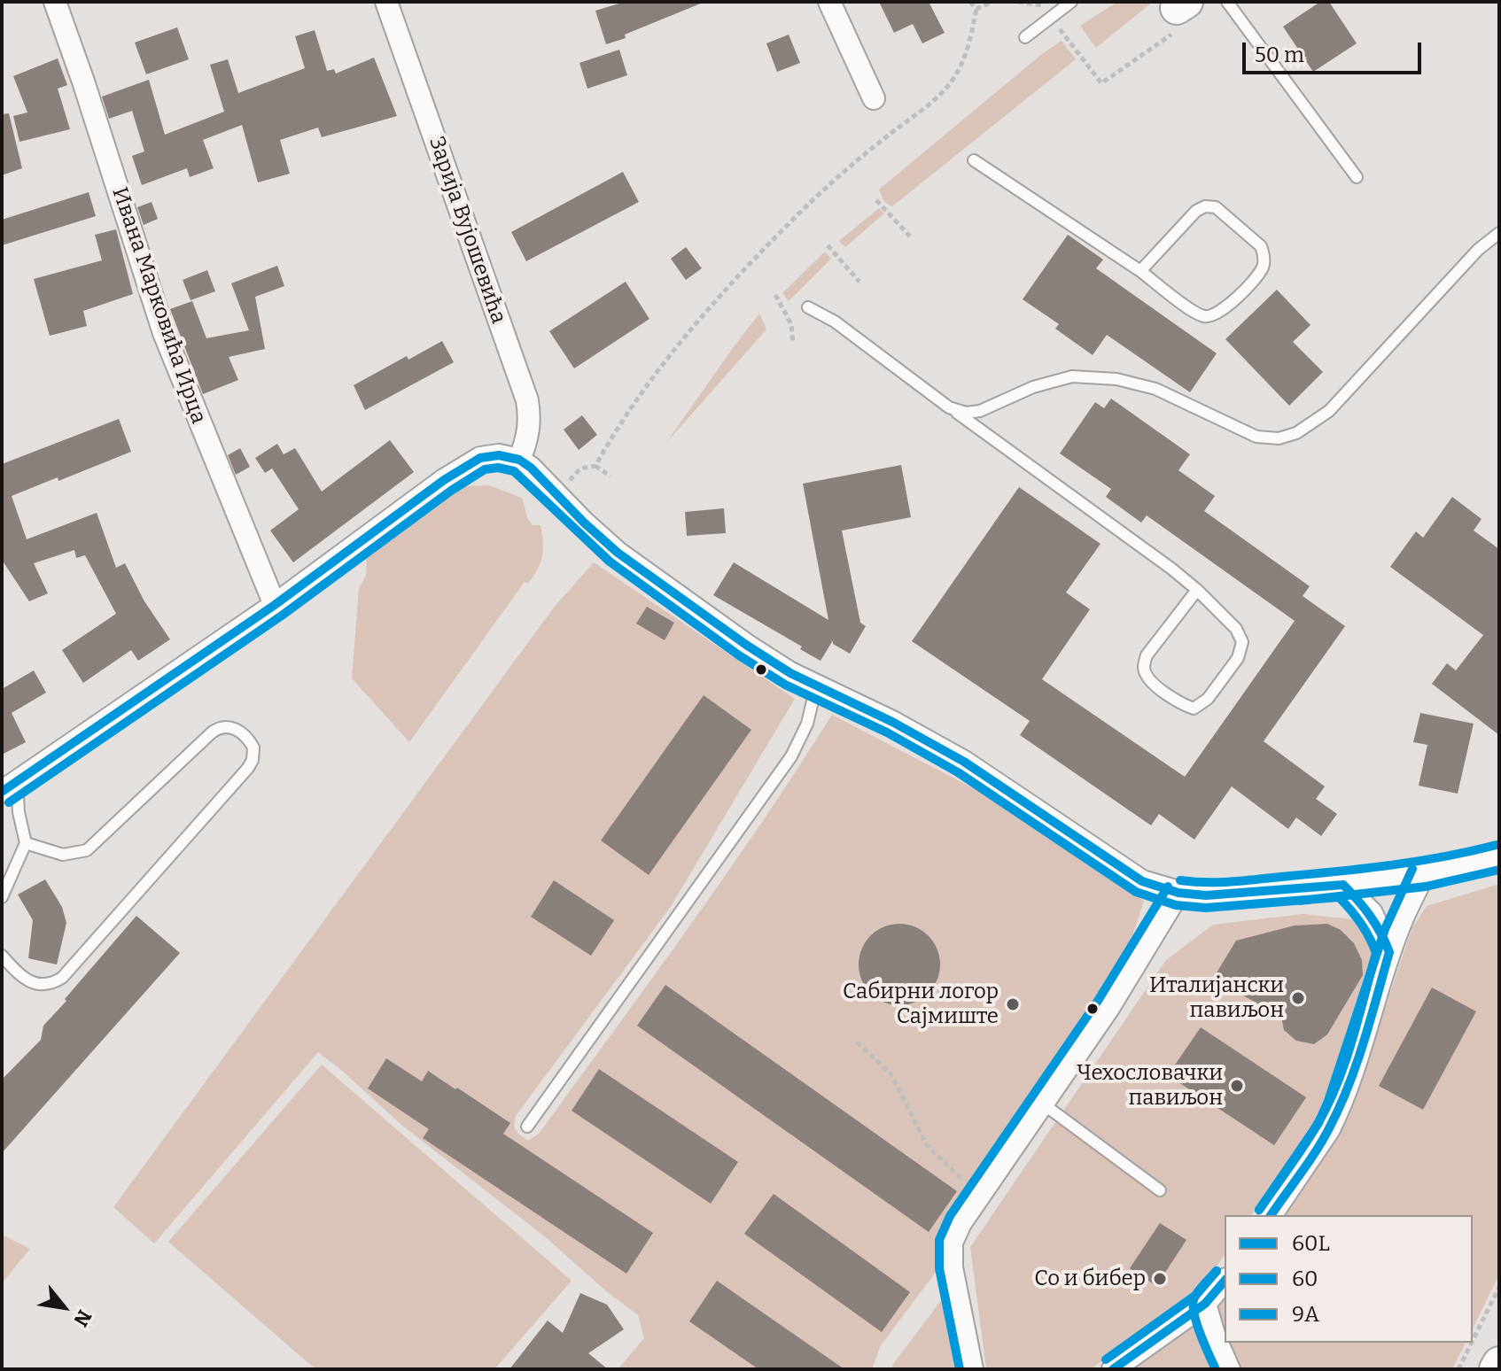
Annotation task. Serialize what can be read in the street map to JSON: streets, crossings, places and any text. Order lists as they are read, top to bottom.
{
  "streets": {
    "street": ["Зарија Вујошевића", "Ивана Марковића Ирца"]
  },
  "places": [
    "Италијански павиљон",
    "Сабирни логор Сајмиште",
    "Чехословачки павиљон",
    "Со и бибер"
  ],
  "lines": ["transit line 60L", "transit line 60", "transit line 9A"],
  "legend": ["60L", "60", "9A"],
  "scale_bar": "50 m",
  "north": "bottom right"
}
